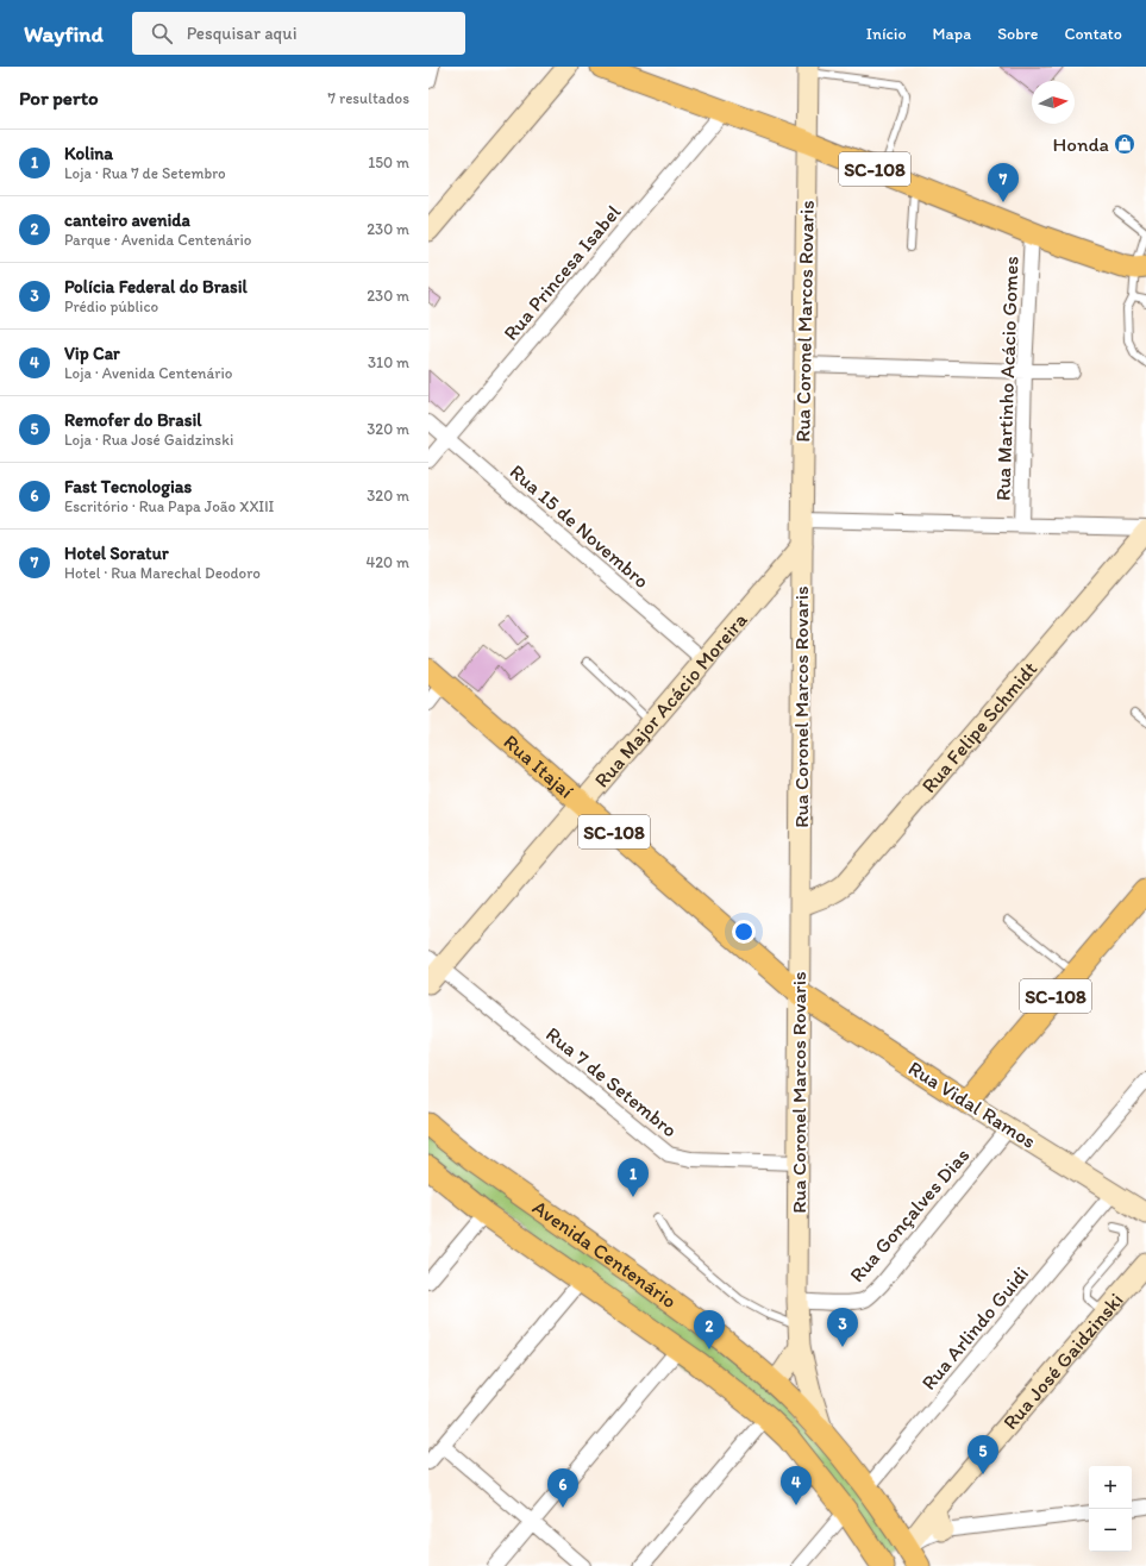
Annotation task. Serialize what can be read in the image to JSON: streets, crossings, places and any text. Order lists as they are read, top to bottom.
{
  "streets": {
    "main road": [
      "SC-108",
      "Rua Itajaí",
      "Rua Vidal Ramos",
      "Avenida Centenário"
    ],
    "street": [
      "Rua Princesa Isabel",
      "Rua Coronel Marcos Rovaris",
      "Rua Martinho Acácio Gomes",
      "Rua 15 de Novembro",
      "Rua Major Acácio Moreira",
      "Rua Felipe Schmidt",
      "Rua 7 de Setembro",
      "Rua Gonçalves Dias",
      "Rua Arlindo Guidi",
      "Rua José Gaidzinski"
    ]
  },
  "crossings": [
    ["SC-108", "Rua Princesa Isabel"],
    ["SC-108", "Rua Coronel Marcos Rovaris"],
    ["SC-108", "Rua Martinho Acácio Gomes"],
    ["SC-108", "Rua Vidal Ramos"],
    ["Rua Princesa Isabel", "Rua 15 de Novembro"],
    ["Rua Coronel Marcos Rovaris", "Rua Major Acácio Moreira"],
    ["Rua Coronel Marcos Rovaris", "Rua Felipe Schmidt"],
    ["Rua Coronel Marcos Rovaris", "Rua Itajaí"],
    ["Rua Coronel Marcos Rovaris", "Rua 7 de Setembro"],
    ["Rua Coronel Marcos Rovaris", "Rua Vidal Ramos"],
    ["Rua Coronel Marcos Rovaris", "Rua Gonçalves Dias"],
    ["Rua Coronel Marcos Rovaris", "Avenida Centenário"],
    ["Rua 15 de Novembro", "Rua Major Acácio Moreira"],
    ["Rua Major Acácio Moreira", "Rua Itajaí"],
    ["Rua Major Acácio Moreira", "Rua 7 de Setembro"],
    ["Rua Itajaí", "Rua Vidal Ramos"],
    ["Rua Vidal Ramos", "Rua Gonçalves Dias"],
    ["Rua Vidal Ramos", "Rua Arlindo Guidi"],
    ["Avenida Centenário", "Rua Arlindo Guidi"],
    ["Avenida Centenário", "Rua José Gaidzinski"]
  ],
  "places": {
    "shop": ["Honda"]
  },
  "north": "right",
  "page": {
    "header": "Wayfind",
    "search": "Pesquisar aqui",
    "nav": [
      "Início",
      "Mapa",
      "Sobre",
      "Contato"
    ],
    "heading": ["Por perto", "7 resultados"],
    "list": [
      {
        "mark": "1",
        "name": "Kolina",
        "note": "Loja · Rua 7 de Setembro",
        "value": "150 m"
      },
      {
        "mark": "2",
        "name": "canteiro avenida",
        "note": "Parque · Avenida Centenário",
        "value": "230 m"
      },
      {
        "mark": "3",
        "name": "Polícia Federal do Brasil",
        "note": "Prédio público",
        "value": "230 m"
      },
      {
        "mark": "4",
        "name": "Vip Car",
        "note": "Loja · Avenida Centenário",
        "value": "310 m"
      },
      {
        "mark": "5",
        "name": "Remofer do Brasil",
        "note": "Loja · Rua José Gaidzinski",
        "value": "320 m"
      },
      {
        "mark": "6",
        "name": "Fast Tecnologias",
        "note": "Escritório · Rua Papa João XXIII",
        "value": "320 m"
      },
      {
        "mark": "7",
        "name": "Hotel Soratur",
        "note": "Hotel · Rua Marechal Deodoro",
        "value": "420 m"
      }
    ],
    "pins": [
      "7",
      "1",
      "3",
      "2",
      "5",
      "4",
      "6"
    ],
    "map_buttons": ["+", "−"]
  }
}
